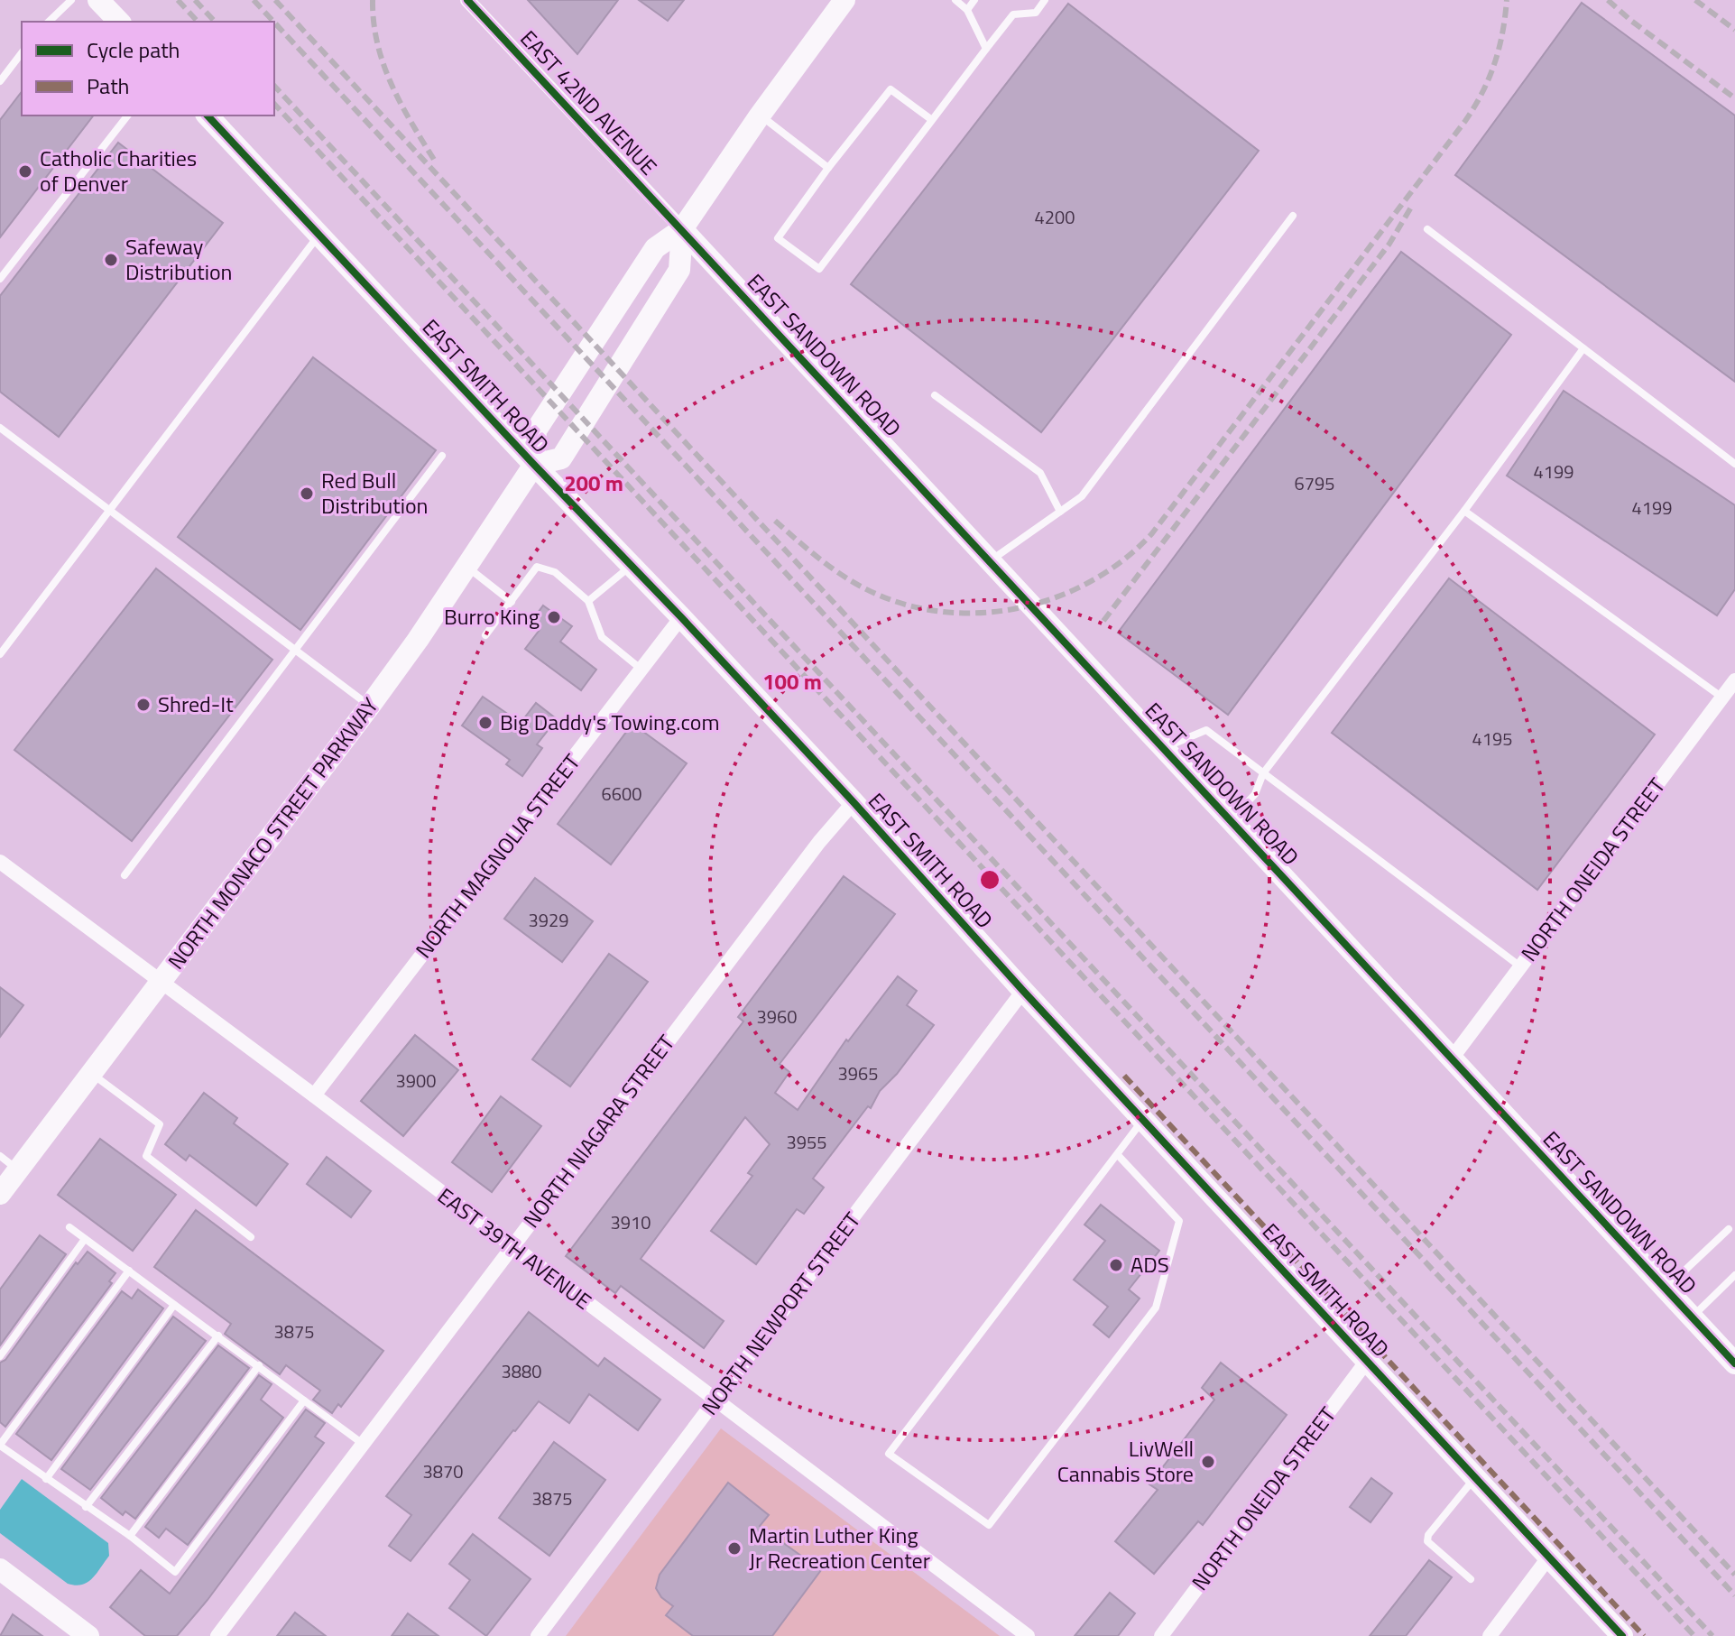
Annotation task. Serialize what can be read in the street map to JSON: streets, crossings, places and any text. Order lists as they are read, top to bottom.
{
  "streets": {
    "street": [
      "EAST 42ND AVENUE",
      "EAST SANDOWN ROAD",
      "EAST SMITH ROAD",
      "NORTH MONACO STREET PARKWAY",
      "NORTH MAGNOLIA STREET",
      "NORTH ONEIDA STREET",
      "NORTH NIAGARA STREET",
      "EAST 39TH AVENUE",
      "NORTH NEWPORT STREET"
    ]
  },
  "crossings": [
    ["EAST 42ND AVENUE", "EAST SANDOWN ROAD"],
    ["EAST SANDOWN ROAD", "NORTH ONEIDA STREET"],
    ["EAST SMITH ROAD", "NORTH MONACO STREET PARKWAY"],
    ["EAST SMITH ROAD", "NORTH MAGNOLIA STREET"],
    ["EAST SMITH ROAD", "NORTH ONEIDA STREET"],
    ["EAST SMITH ROAD", "NORTH NIAGARA STREET"],
    ["EAST SMITH ROAD", "NORTH NEWPORT STREET"],
    ["NORTH MONACO STREET PARKWAY", "EAST 39TH AVENUE"],
    ["NORTH MAGNOLIA STREET", "EAST 39TH AVENUE"],
    ["NORTH NIAGARA STREET", "EAST 39TH AVENUE"],
    ["EAST 39TH AVENUE", "NORTH NEWPORT STREET"]
  ],
  "places": [
    "Catholic Charities of Denver",
    "Safeway Distribution",
    "Red Bull Distribution",
    "Burro King",
    "Shred-It",
    "Big Daddy's Towing.com",
    "ADS",
    "LivWell Cannabis Store",
    "Martin Luther King Jr Recreation Center"
  ],
  "house_numbers": [
    "4200",
    "4199",
    "6795",
    "4199",
    "4195",
    "6600",
    "3929",
    "3960",
    "3965",
    "3900",
    "3955",
    "3910",
    "3875",
    "3880",
    "3870",
    "3875"
  ],
  "legend": ["Cycle path", "Path"],
  "rings": ["200 m", "100 m"]
}
